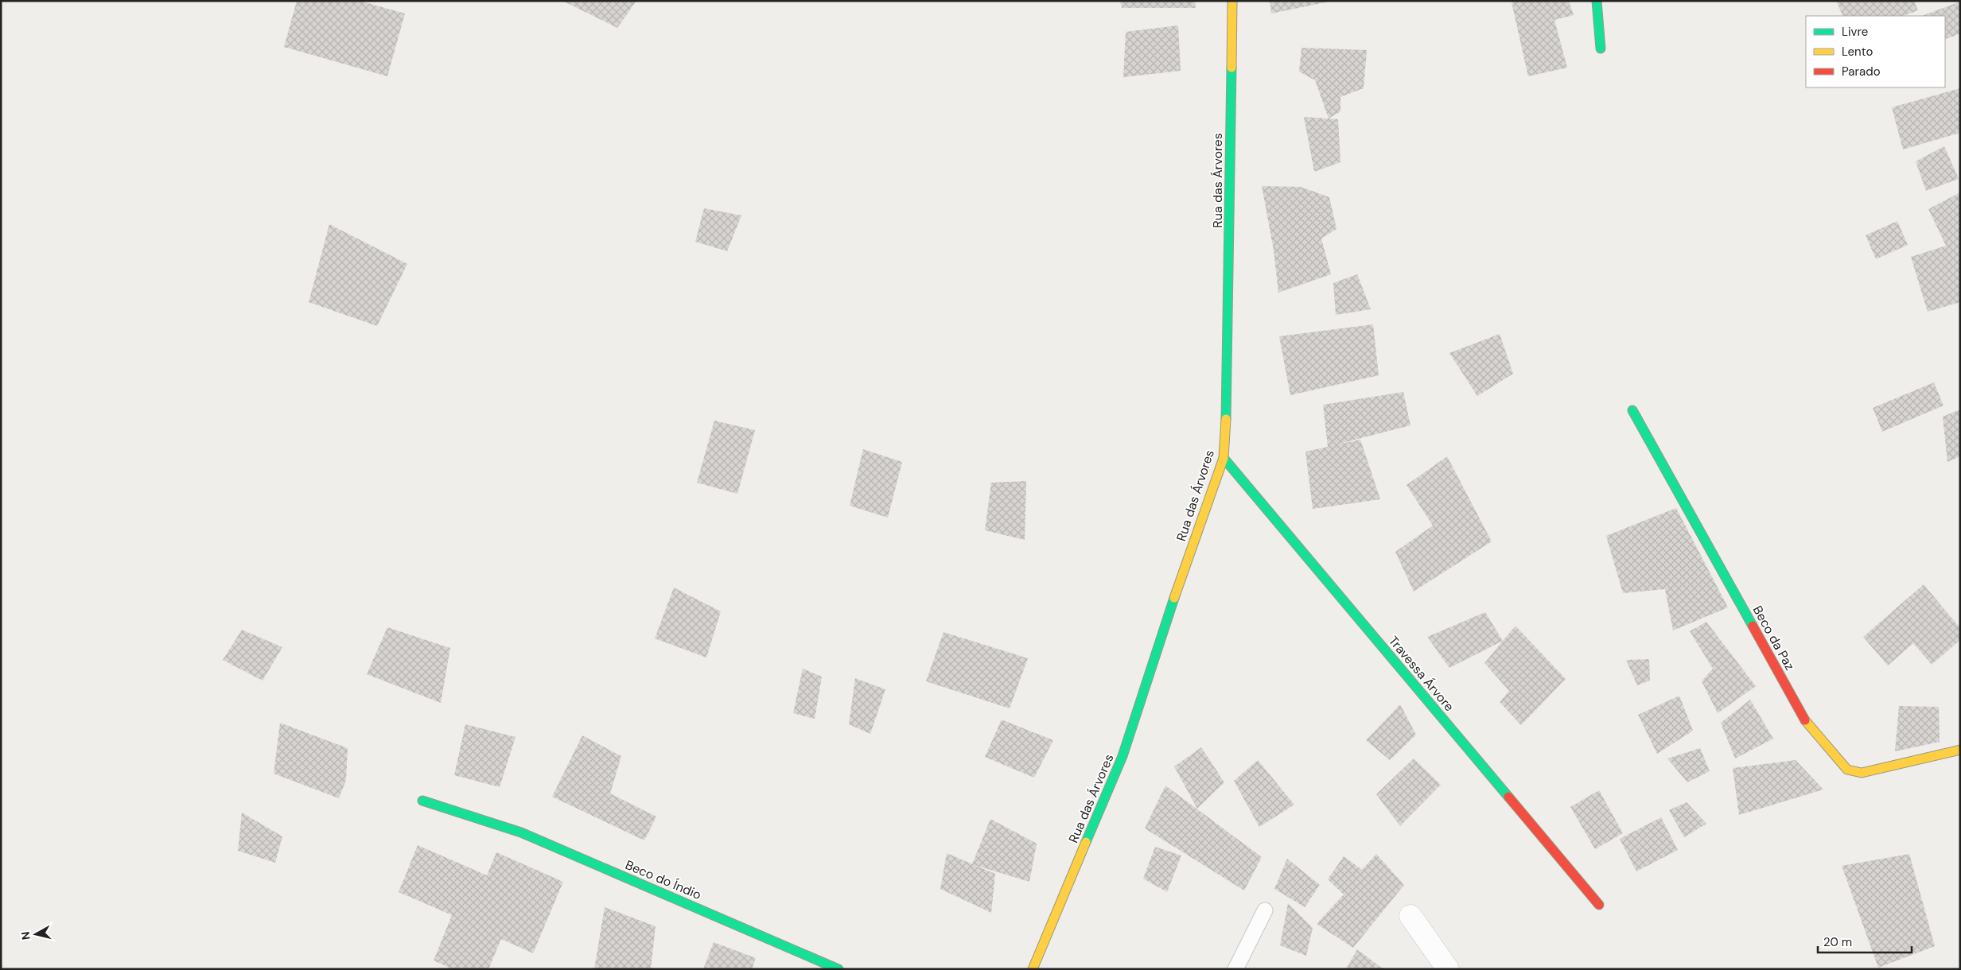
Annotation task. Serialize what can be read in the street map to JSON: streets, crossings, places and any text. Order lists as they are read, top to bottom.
{
  "streets": {
    "street": [
      "Rua das Árvores",
      "Beco da Paz",
      "Travessa Árvore",
      "Beco do Índio"
    ]
  },
  "crossings": [
    ["Rua das Árvores", "Travessa Árvore"]
  ],
  "legend": ["Livre", "Lento", "Parado"],
  "scale_bar": "20 m",
  "north": "left"
}
